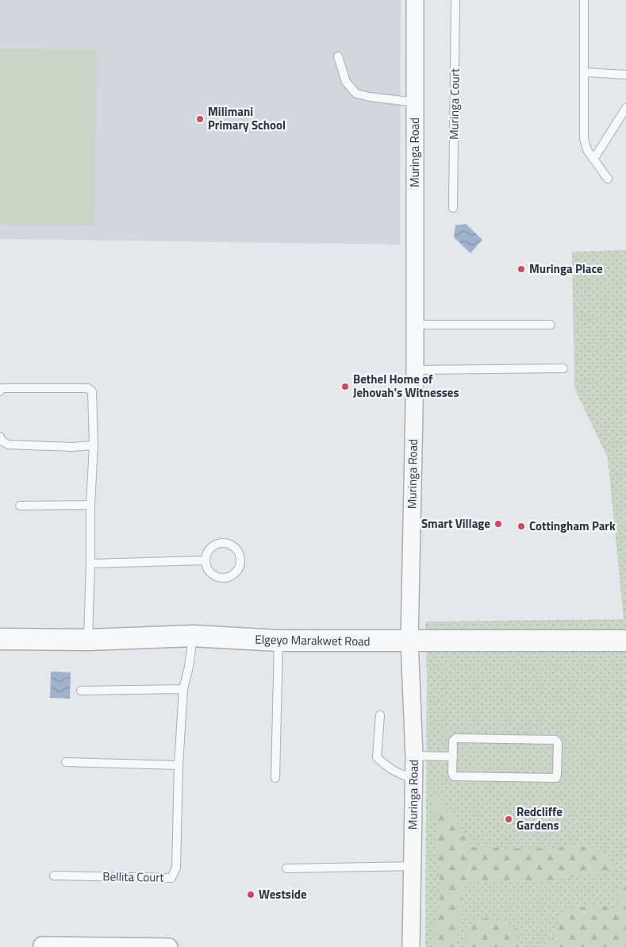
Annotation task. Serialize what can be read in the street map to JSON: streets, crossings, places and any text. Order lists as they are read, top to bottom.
{
  "streets": {
    "street": ["Muringa Road", "Elgeyo Marakwet Road"],
    "lane": ["Muringa Court", "Bellita Court"]
  },
  "crossings": [
    ["Muringa Road", "Elgeyo Marakwet Road"],
    ["Elgeyo Marakwet Road", "Bellita Court"]
  ],
  "places": [
    "Milimani Primary School",
    "Muringa Place",
    "Bethel Home of Jehovah's Witnesses",
    "Smart Village",
    "Cottingham Park",
    "Redcliffe Gardens",
    "Westside"
  ]
}
